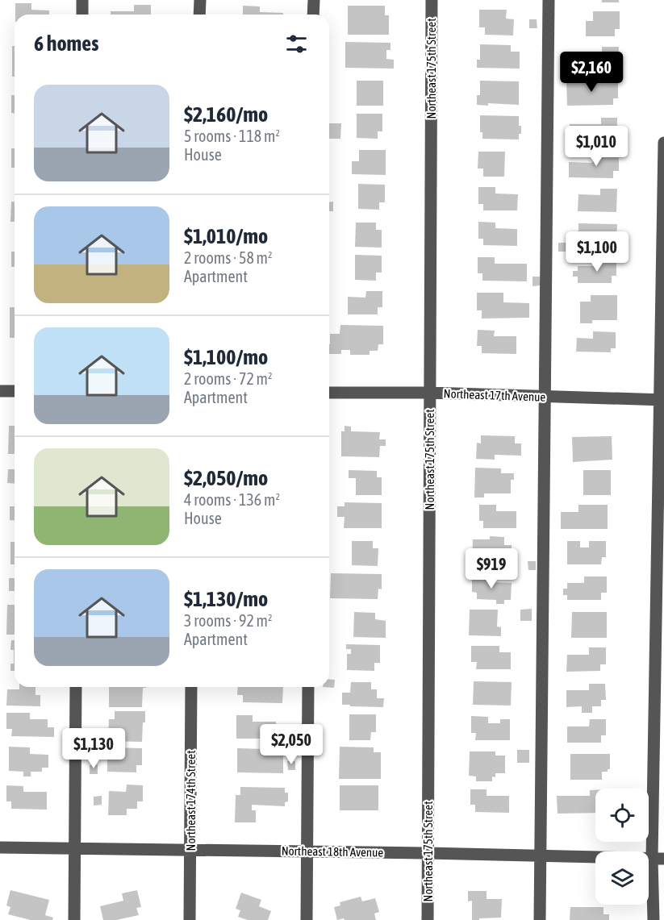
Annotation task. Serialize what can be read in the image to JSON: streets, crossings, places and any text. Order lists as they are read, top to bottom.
{
  "streets": {
    "street": [
      "Northeast 175th Street",
      "Northeast 17th Avenue",
      "Northeast 174th Street",
      "Northeast 18th Avenue"
    ]
  },
  "crossings": [
    ["Northeast 175th Street", "Northeast 17th Avenue"],
    ["Northeast 175th Street", "Northeast 18th Avenue"],
    ["Northeast 174th Street", "Northeast 18th Avenue"]
  ],
  "page": {
    "heading": "6 homes",
    "price": [
      "$2,160",
      "$1,010",
      "$1,100",
      "$919",
      "$2,050",
      "$1,130"
    ],
    "list": [
      {
        "name": "$2,160/mo",
        "note": "5 rooms · 118 m² · House"
      },
      {
        "name": "$1,010/mo",
        "note": "2 rooms · 58 m² · Apartment"
      },
      {
        "name": "$1,100/mo",
        "note": "2 rooms · 72 m² · Apartment"
      },
      {
        "name": "$2,050/mo",
        "note": "4 rooms · 136 m² · House"
      },
      {
        "name": "$1,130/mo",
        "note": "3 rooms · 92 m² · Apartment"
      }
    ]
  }
}
